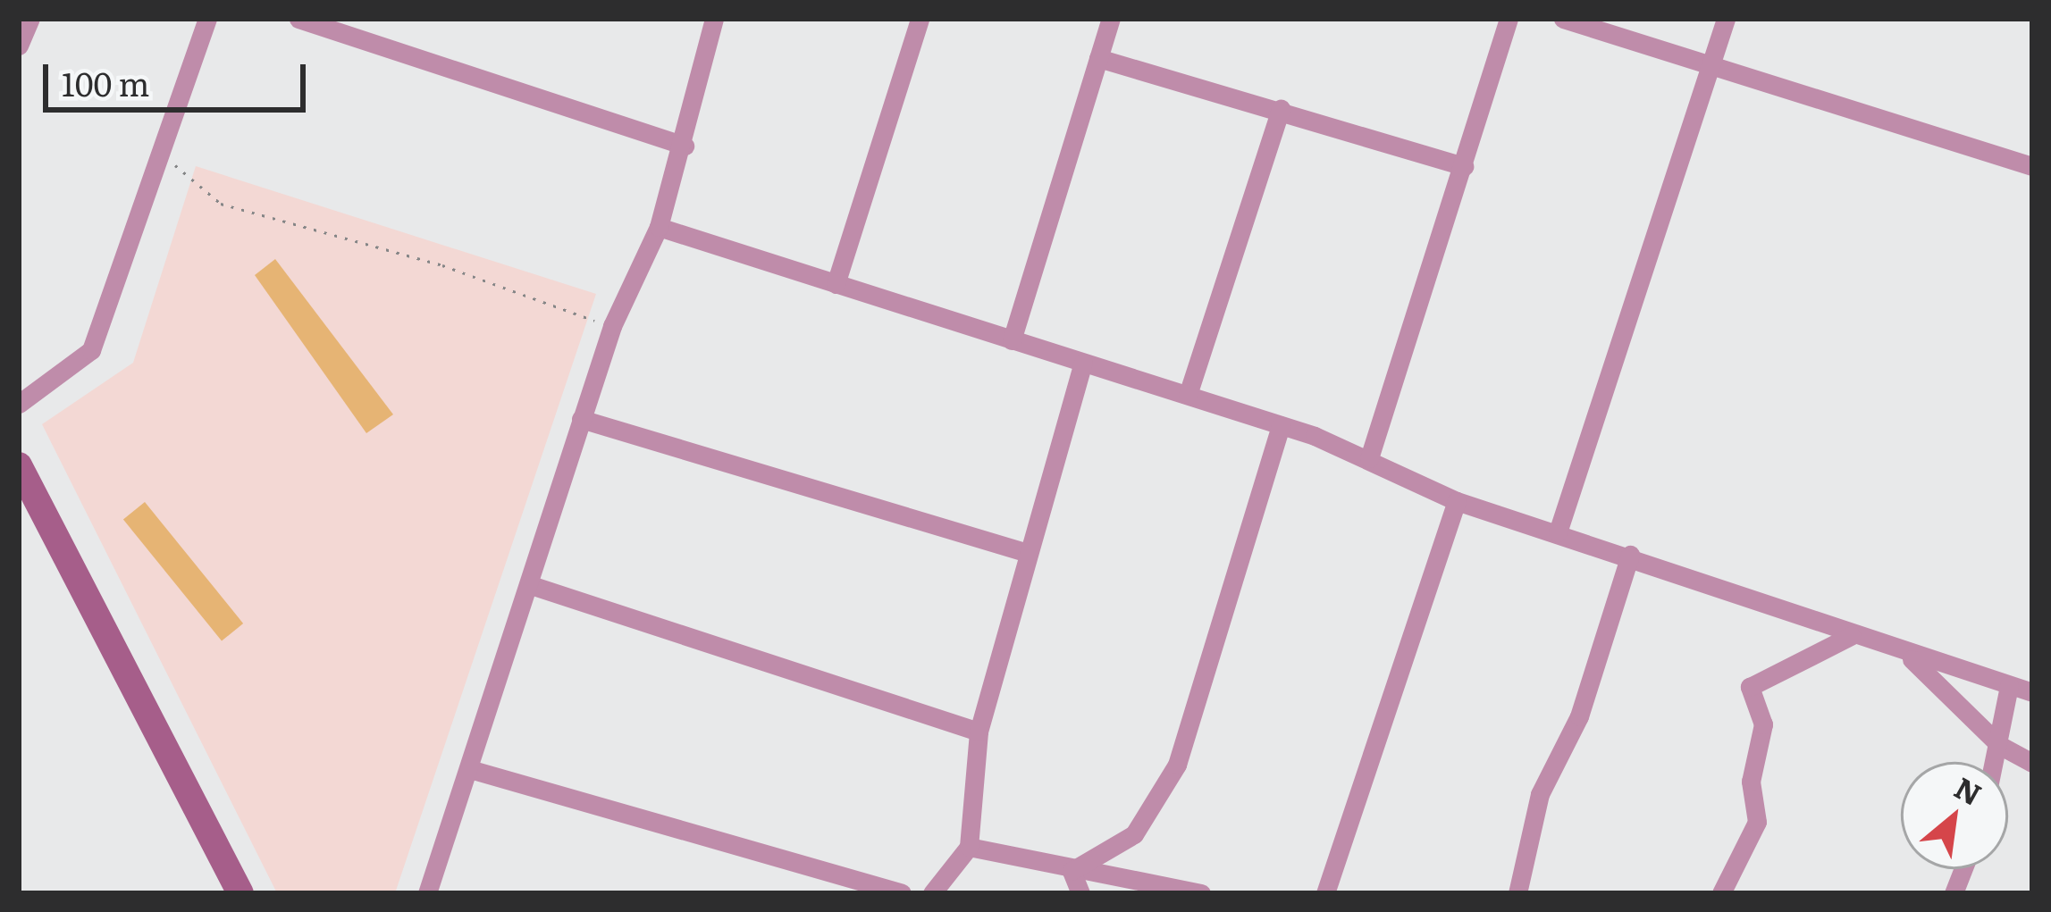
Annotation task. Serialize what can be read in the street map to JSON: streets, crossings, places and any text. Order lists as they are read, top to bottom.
{
  "scale_bar": "100 m",
  "north": "top right"
}
